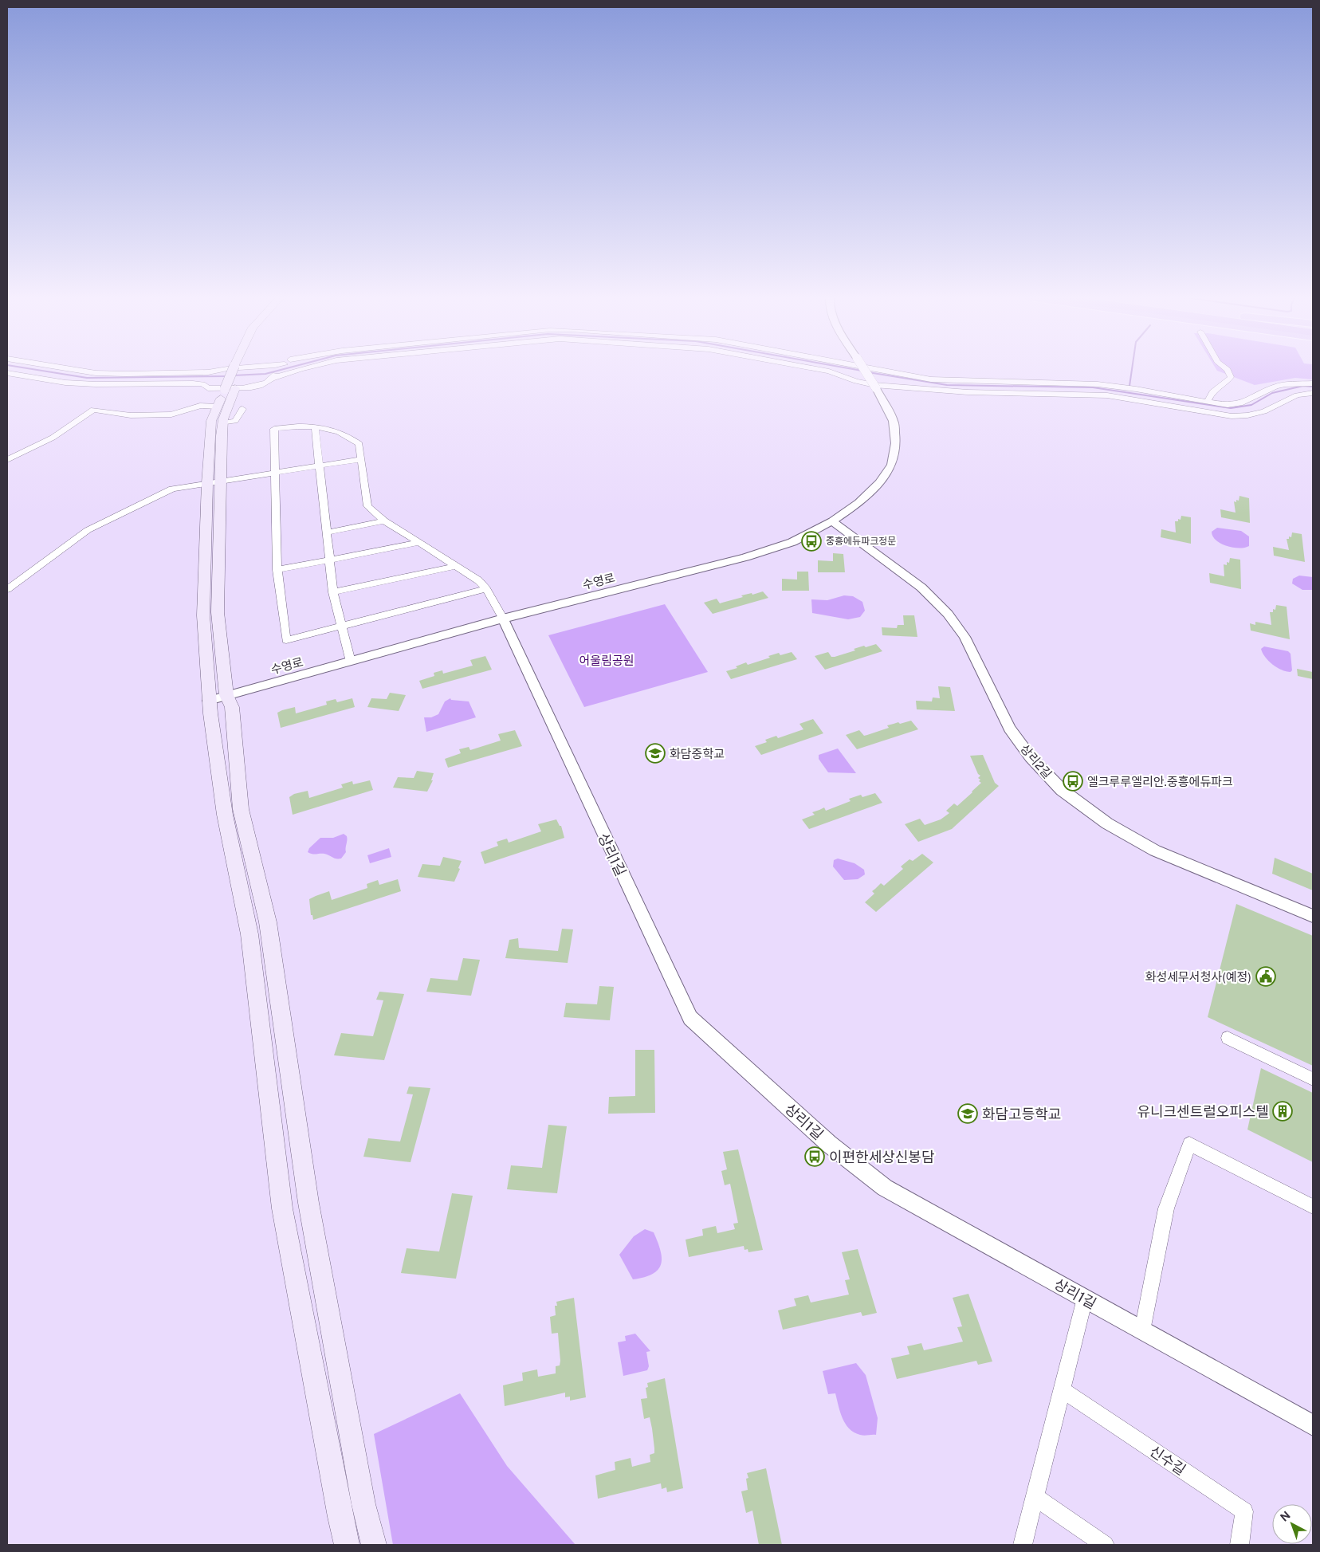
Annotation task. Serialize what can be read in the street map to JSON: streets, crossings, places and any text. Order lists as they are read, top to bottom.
{
  "streets": {
    "street": [
      "수영로",
      "상리2길",
      "상리1길",
      "신수길"
    ]
  },
  "crossings": [
    ["수영로", "상리2길"],
    ["수영로", "상리1길"]
  ],
  "parks": ["어울림공원"],
  "places": {
    "bus stop": ["중흥에듀파크정문", "엘크루루엘리안.중흥에듀파크", "이편한세상신봉담"],
    "school or university": ["화담중학교", "화담고등학교"],
    "public building": ["화성세무서청사(예정)"],
    "building": ["유니크센트럴오피스텔"]
  },
  "north": "top left"
}
